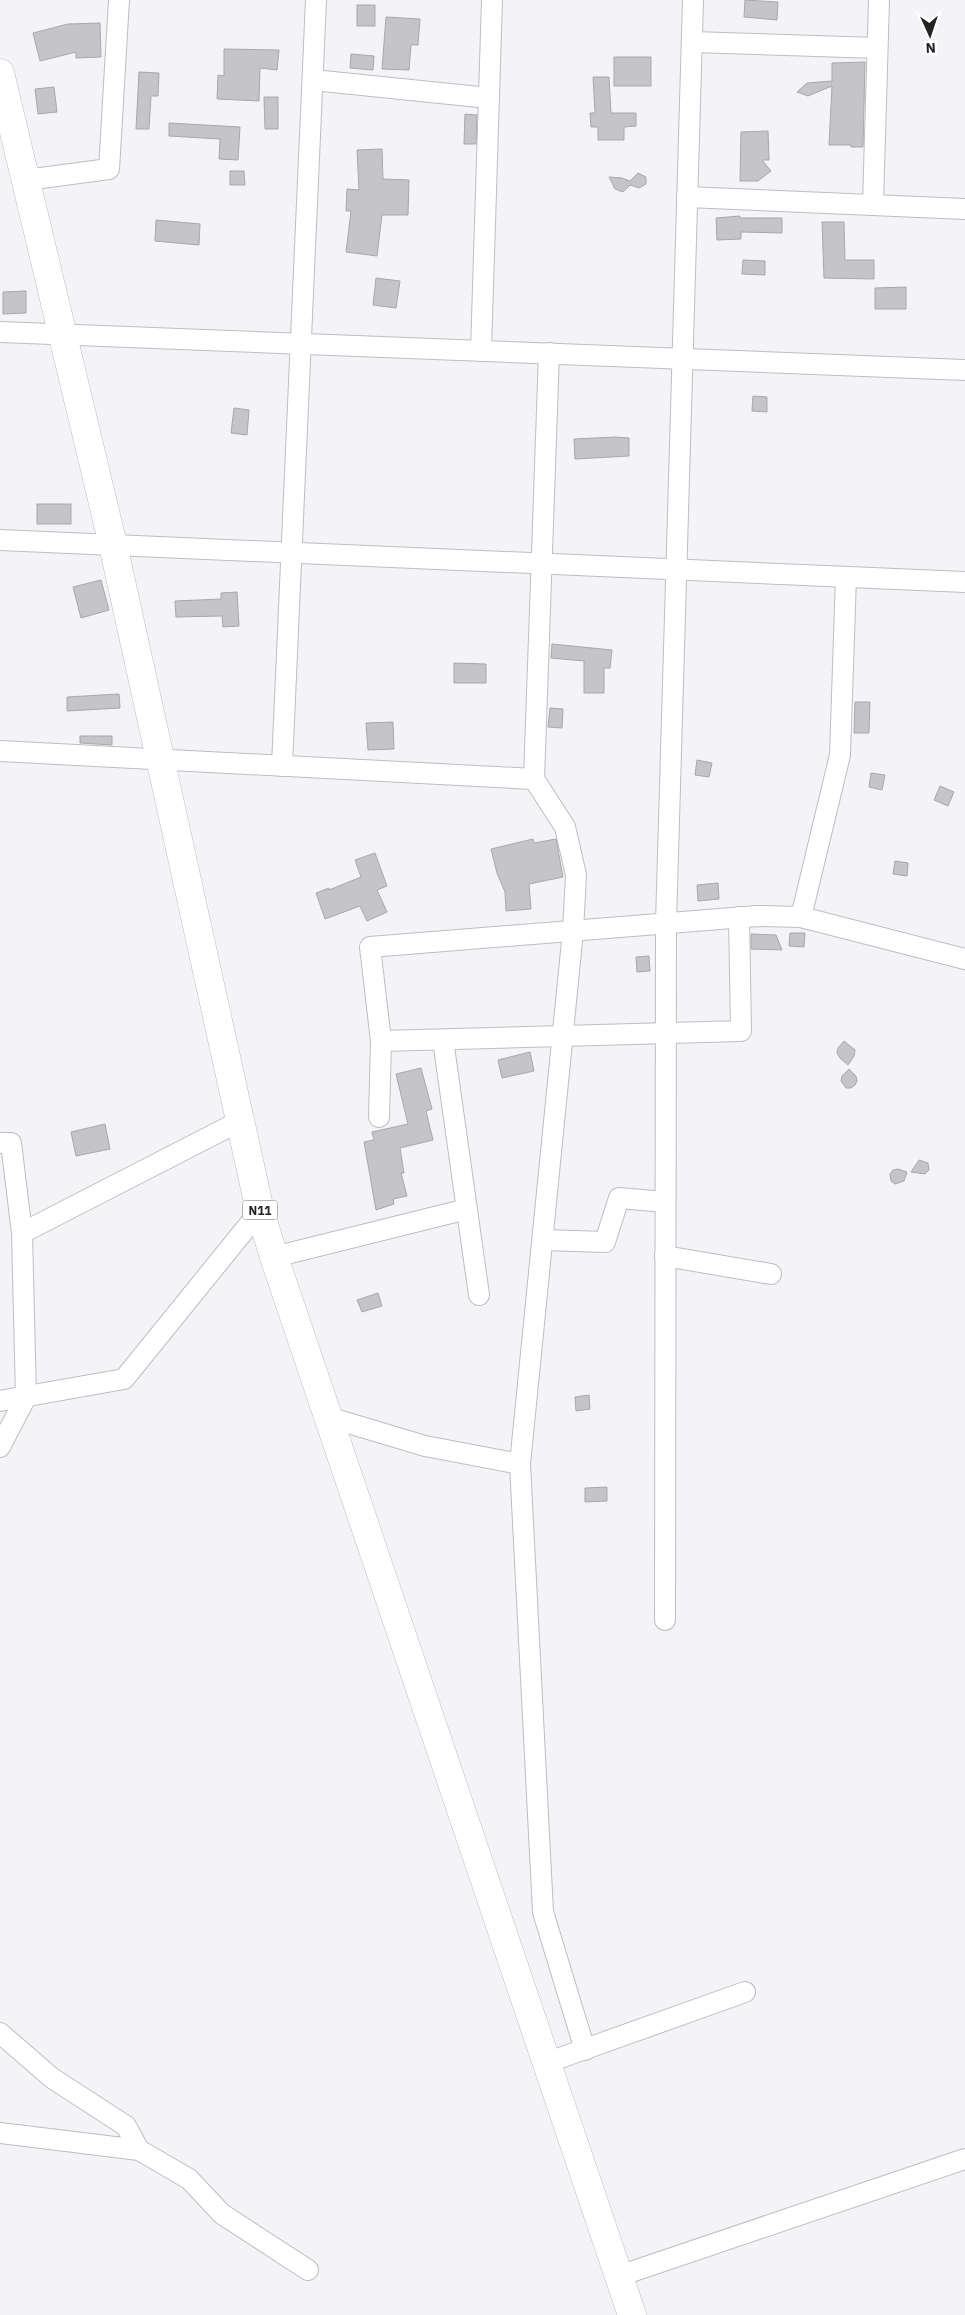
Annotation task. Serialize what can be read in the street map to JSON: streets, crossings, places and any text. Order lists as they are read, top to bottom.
{
  "streets": {
    "main road": ["N11"]
  },
  "north": "bottom"
}
